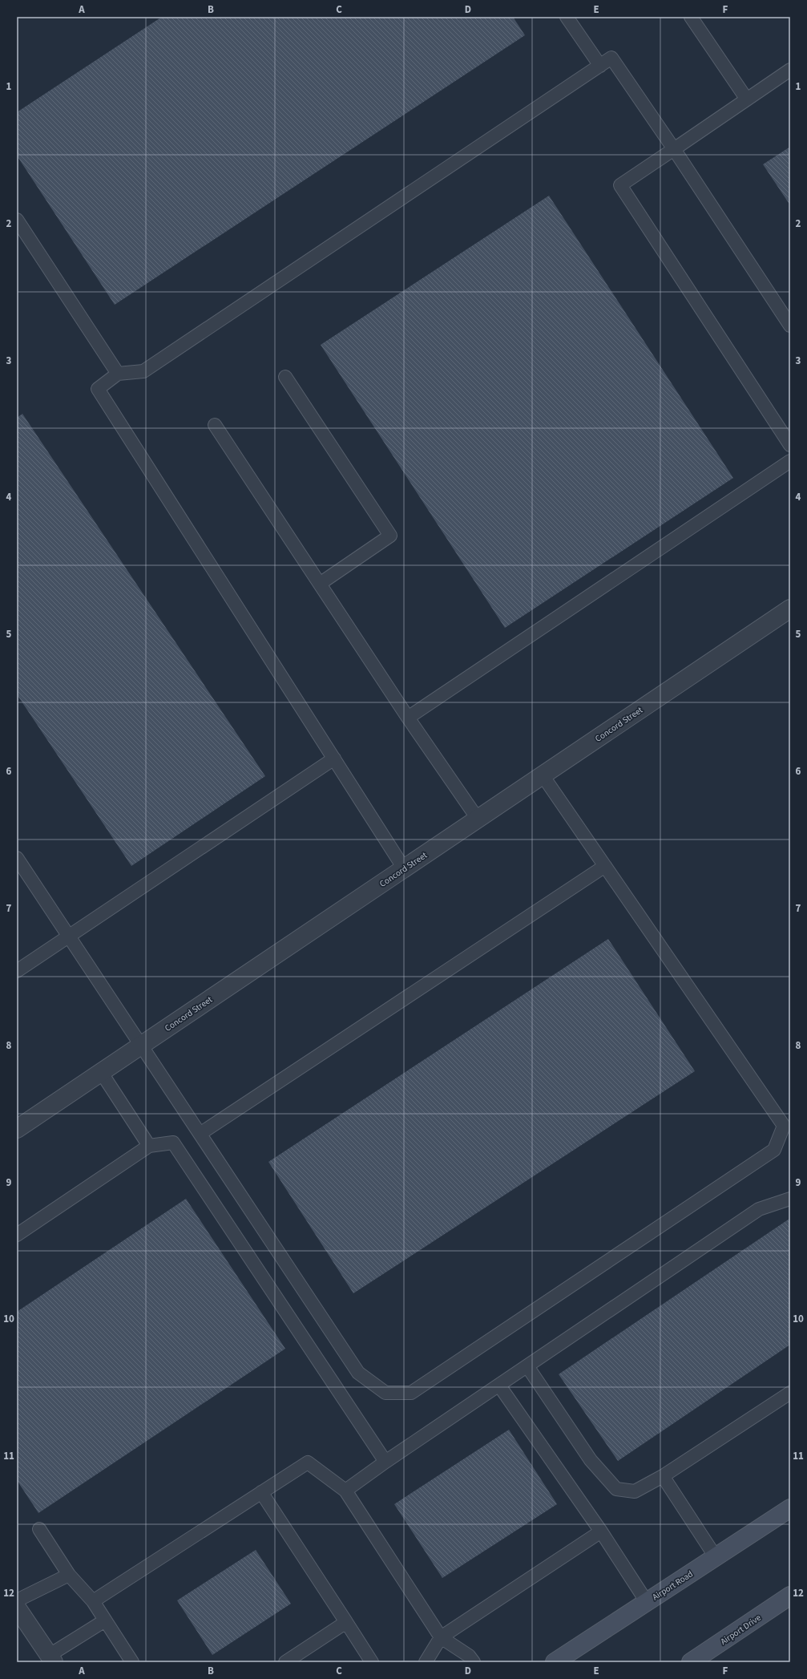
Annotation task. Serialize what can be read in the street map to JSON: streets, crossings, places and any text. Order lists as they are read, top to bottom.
{
  "streets": {
    "main road": ["Airport Road", "Airport Drive"],
    "street": ["Concord Street"]
  },
  "grid": {
    "columns": [
      "A",
      "B",
      "C",
      "D",
      "E",
      "F"
    ],
    "rows": [
      "1",
      "2",
      "3",
      "4",
      "5",
      "6",
      "7",
      "8",
      "9",
      "10",
      "11",
      "12"
    ]
  }
}
